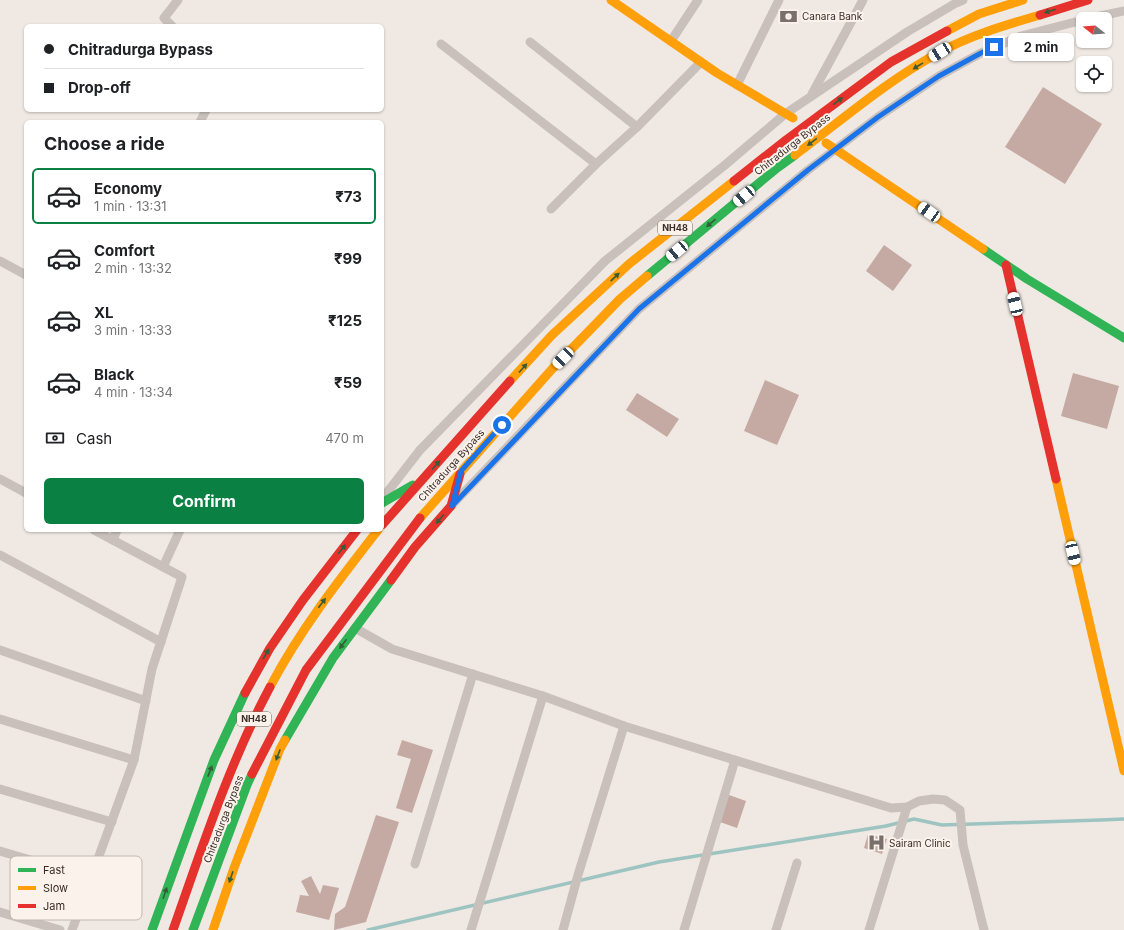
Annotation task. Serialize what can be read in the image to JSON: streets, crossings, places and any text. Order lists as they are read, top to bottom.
{
  "streets": {
    "main road": ["Chitradurga Bypass", "NH48"]
  },
  "places": {
    "bank": ["Canara Bank"],
    "hospital": ["Sairam Clinic"]
  },
  "legend": ["Fast", "Slow", "Jam"],
  "north": "left",
  "page": {
    "banner": ["Chitradurga Bypass", "Drop-off"],
    "bubble": "2 min",
    "heading": "Choose a ride",
    "list": [
      {
        "name": "Economy",
        "note": "1 min · 13:31",
        "value": "₹73"
      },
      {
        "name": "Comfort",
        "note": "2 min · 13:32",
        "value": "₹99"
      },
      {
        "name": "XL",
        "note": "3 min · 13:33",
        "value": "₹125"
      },
      {
        "name": "Black",
        "note": "4 min · 13:34",
        "value": "₹59"
      }
    ],
    "pay": ["Cash", "470 m"],
    "buttons": "Confirm"
  }
}
